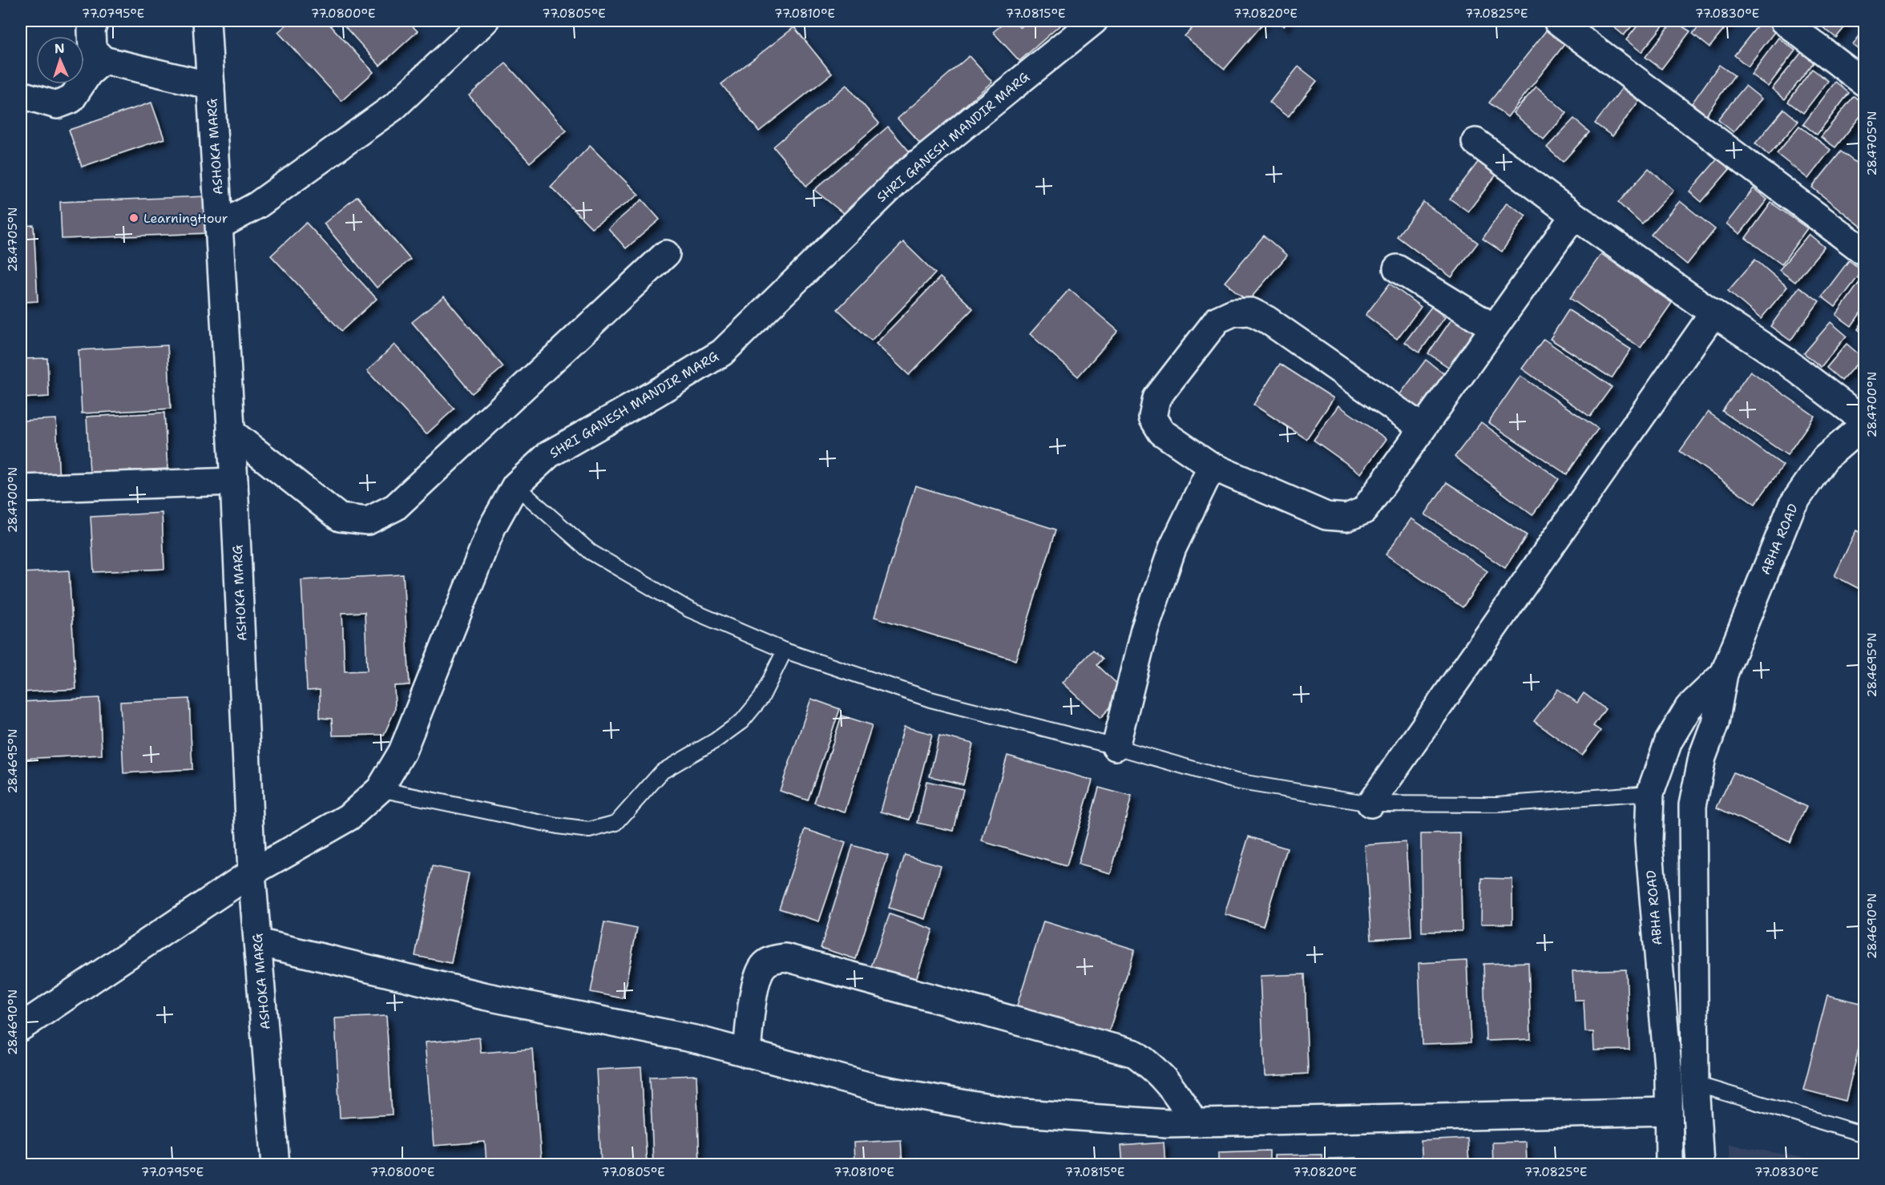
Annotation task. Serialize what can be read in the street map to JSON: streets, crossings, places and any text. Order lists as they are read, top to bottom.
{
  "streets": {
    "street": ["SHRI GANESH MANDIR MARG", "ASHOKA MARG", "ABHA ROAD"]
  },
  "crossings": [
    ["SHRI GANESH MANDIR MARG", "ASHOKA MARG"]
  ],
  "places": ["LearningHour"],
  "north": "top",
  "coordinates": [
    "77.0795°E",
    "77.0800°E",
    "77.0805°E",
    "77.0810°E",
    "77.0815°E",
    "77.0820°E",
    "77.0825°E",
    "77.0830°E",
    "28.4705°N",
    "28.4700°N",
    "28.4695°N",
    "28.4690°N"
  ]
}
